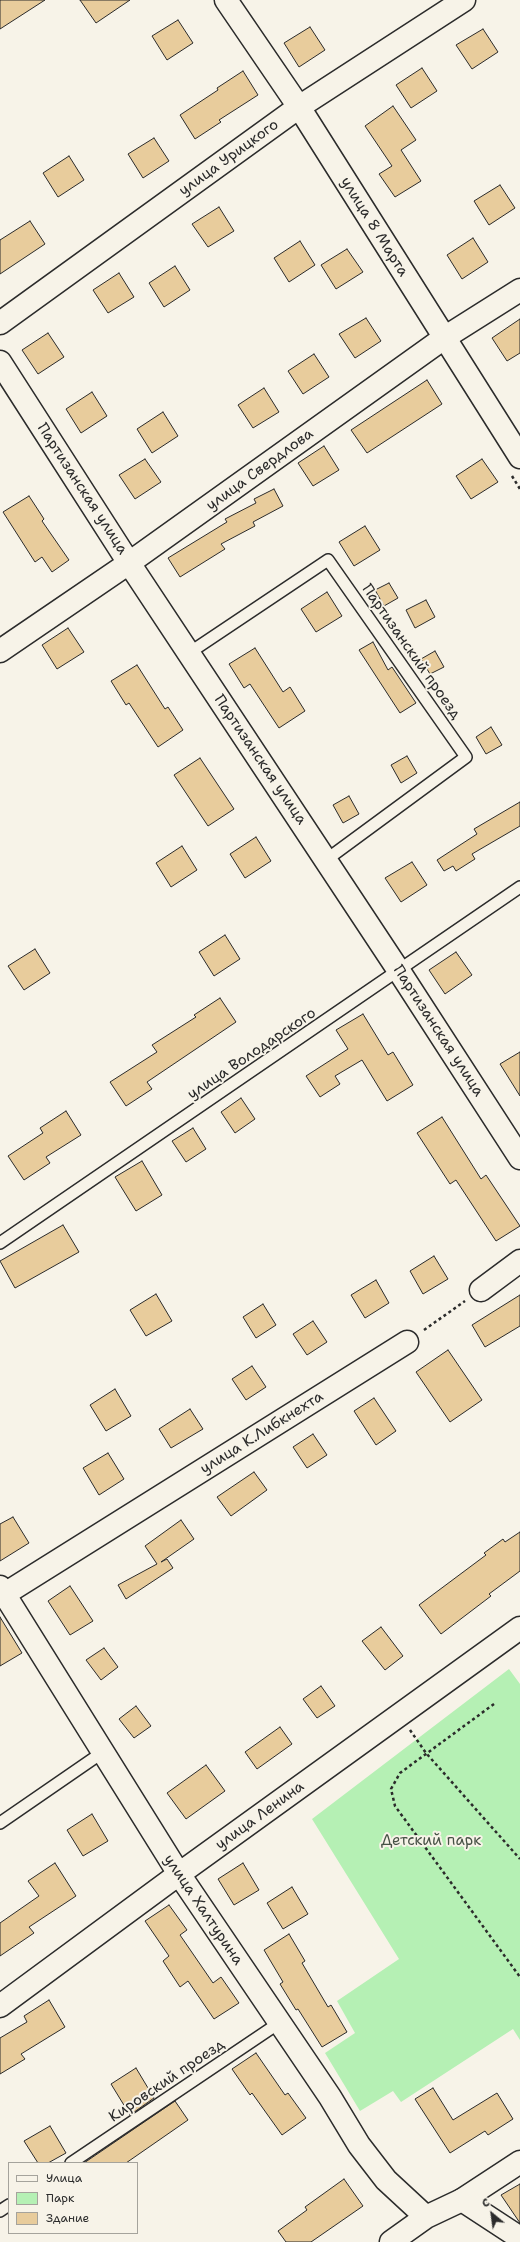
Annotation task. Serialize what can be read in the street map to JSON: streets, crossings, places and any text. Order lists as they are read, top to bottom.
{
  "streets": {
    "street": [
      "улица Урицкого",
      "улица 8 Марта",
      "улица Свердлова",
      "Партизанская улица",
      "улица К.Либкнехта",
      "улица Ленина",
      "улица Халтурина"
    ],
    "lane": ["Партизанский проезд", "улица Володарского", "Кировский проезд"]
  },
  "crossings": [
    ["улица Урицкого", "улица 8 Марта"],
    ["улица 8 Марта", "улица Свердлова"],
    ["улица Свердлова", "Партизанская улица"],
    ["Партизанская улица", "Партизанский проезд"],
    ["Партизанская улица", "улица Володарского"],
    ["улица К.Либкнехта", "улица Халтурина"],
    ["улица Ленина", "улица Халтурина"],
    ["улица Халтурина", "Кировский проезд"]
  ],
  "parks": ["Детский парк"],
  "legend": ["Улица", "Парк", "Здание"],
  "north": "top left"
}
